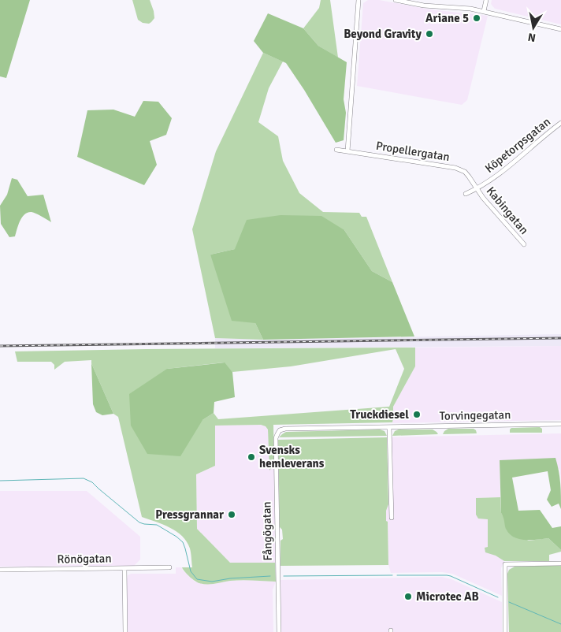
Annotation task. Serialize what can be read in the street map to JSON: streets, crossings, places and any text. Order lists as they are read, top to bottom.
{
  "streets": {
    "street": [
      "Köpetorpsgatan",
      "Propellergatan",
      "Kabingatan",
      "Torvingegatan",
      "Fångögatan",
      "Rönögatan"
    ]
  },
  "crossings": [
    ["Köpetorpsgatan", "Propellergatan"],
    ["Köpetorpsgatan", "Kabingatan"],
    ["Propellergatan", "Kabingatan"],
    ["Torvingegatan", "Fångögatan"]
  ],
  "places": [
    "Ariane 5",
    "Beyond Gravity",
    "Truckdiesel",
    "Svensks hemleverans",
    "Pressgrannar",
    "Microtec AB"
  ],
  "north": "bottom"
}
